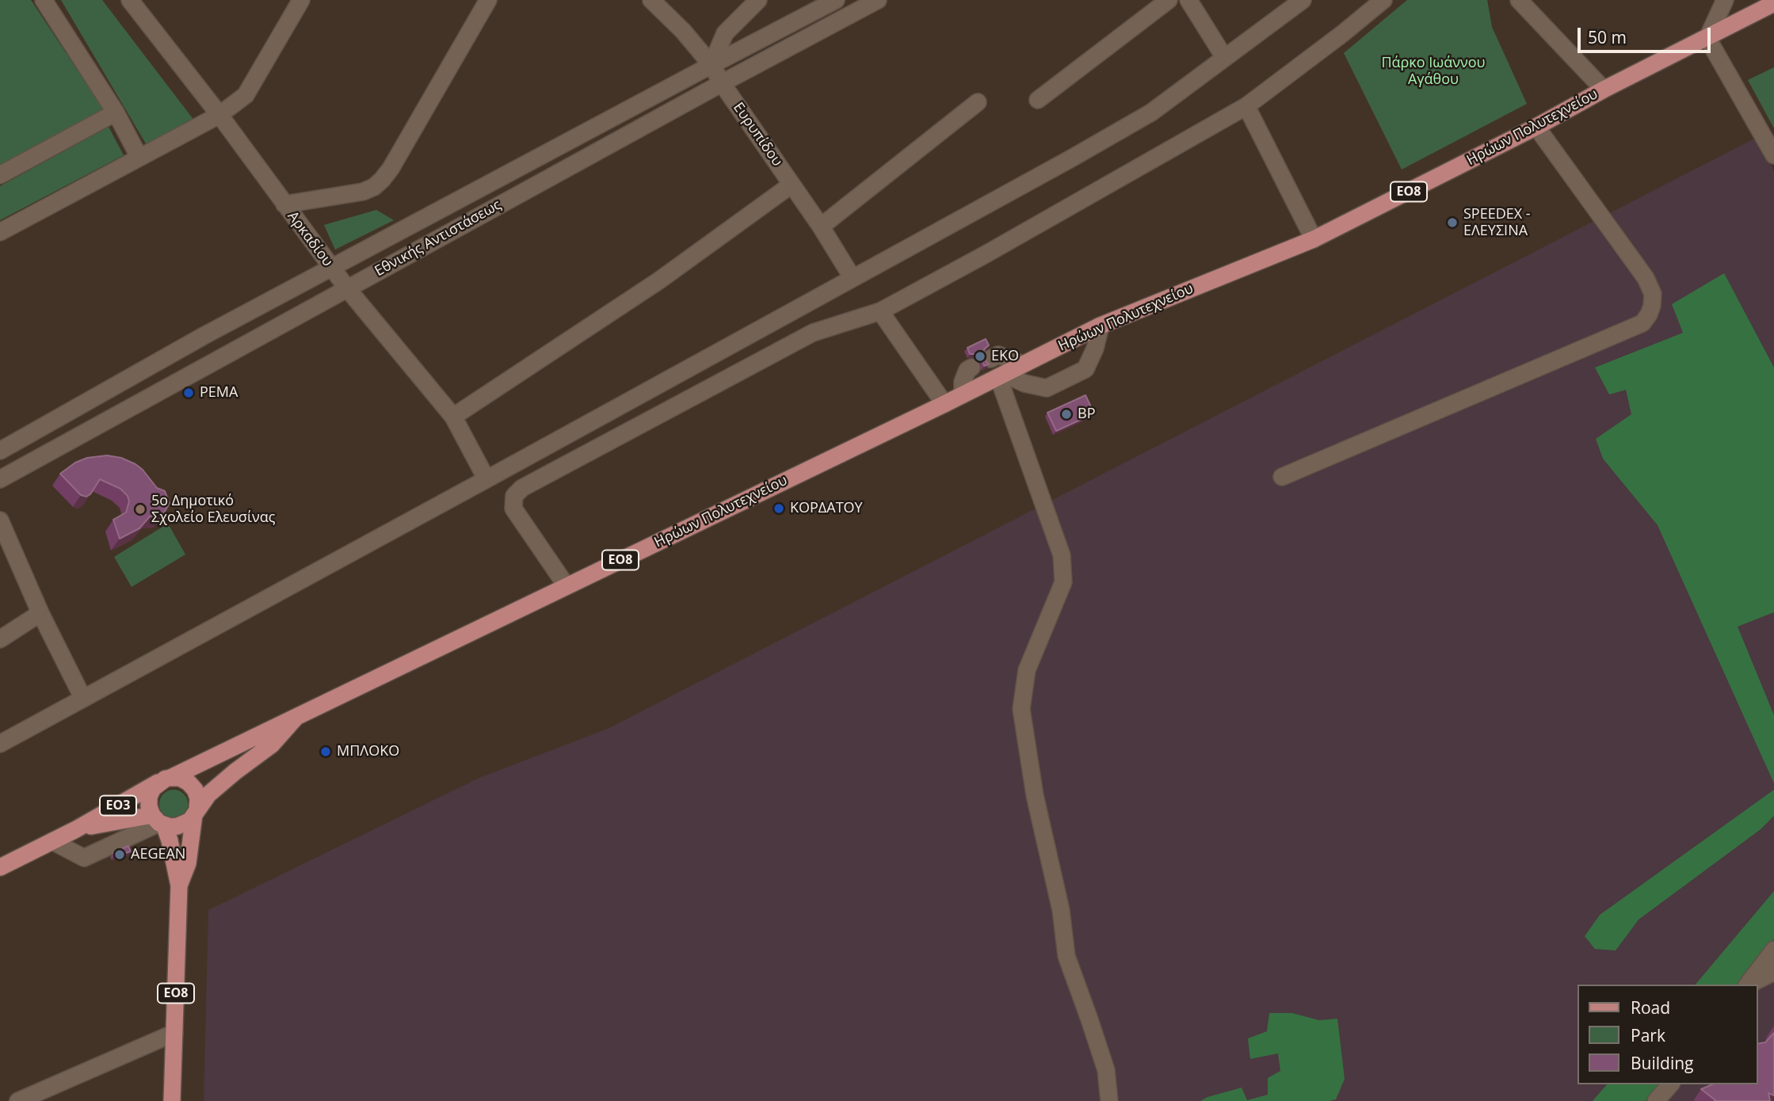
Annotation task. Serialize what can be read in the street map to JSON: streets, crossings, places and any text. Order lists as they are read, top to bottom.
{
  "streets": {
    "main road": ["Ηρώων Πολυτεχνείου", "ΕΟ8", "ΕΟ3"],
    "street": ["Ευρυπίδου", "Εθνικής Αντιστάσεως", "Αρκαδίου"]
  },
  "crossings": [
    ["Ηρώων Πολυτεχνείου", "ΕΟ8"],
    ["Ευρυπίδου", "Εθνικής Αντιστάσεως"],
    ["Εθνικής Αντιστάσεως", "Αρκαδίου"]
  ],
  "parks": ["Πάρκο Ιωάννου Αγάθου"],
  "places": [
    "SPEEDEX - ΕΛΕΥΣΙΝΑ",
    "EKO",
    "ΡΕΜΑ",
    "BP",
    "ΚΟΡΔΑΤΟΥ",
    "5ο Δημοτικό Σχολείο Ελευσίνας",
    "ΜΠΛΟΚΟ",
    "AEGEAN"
  ],
  "legend": ["Road", "Park", "Building"],
  "scale_bar": "50 m"
}
